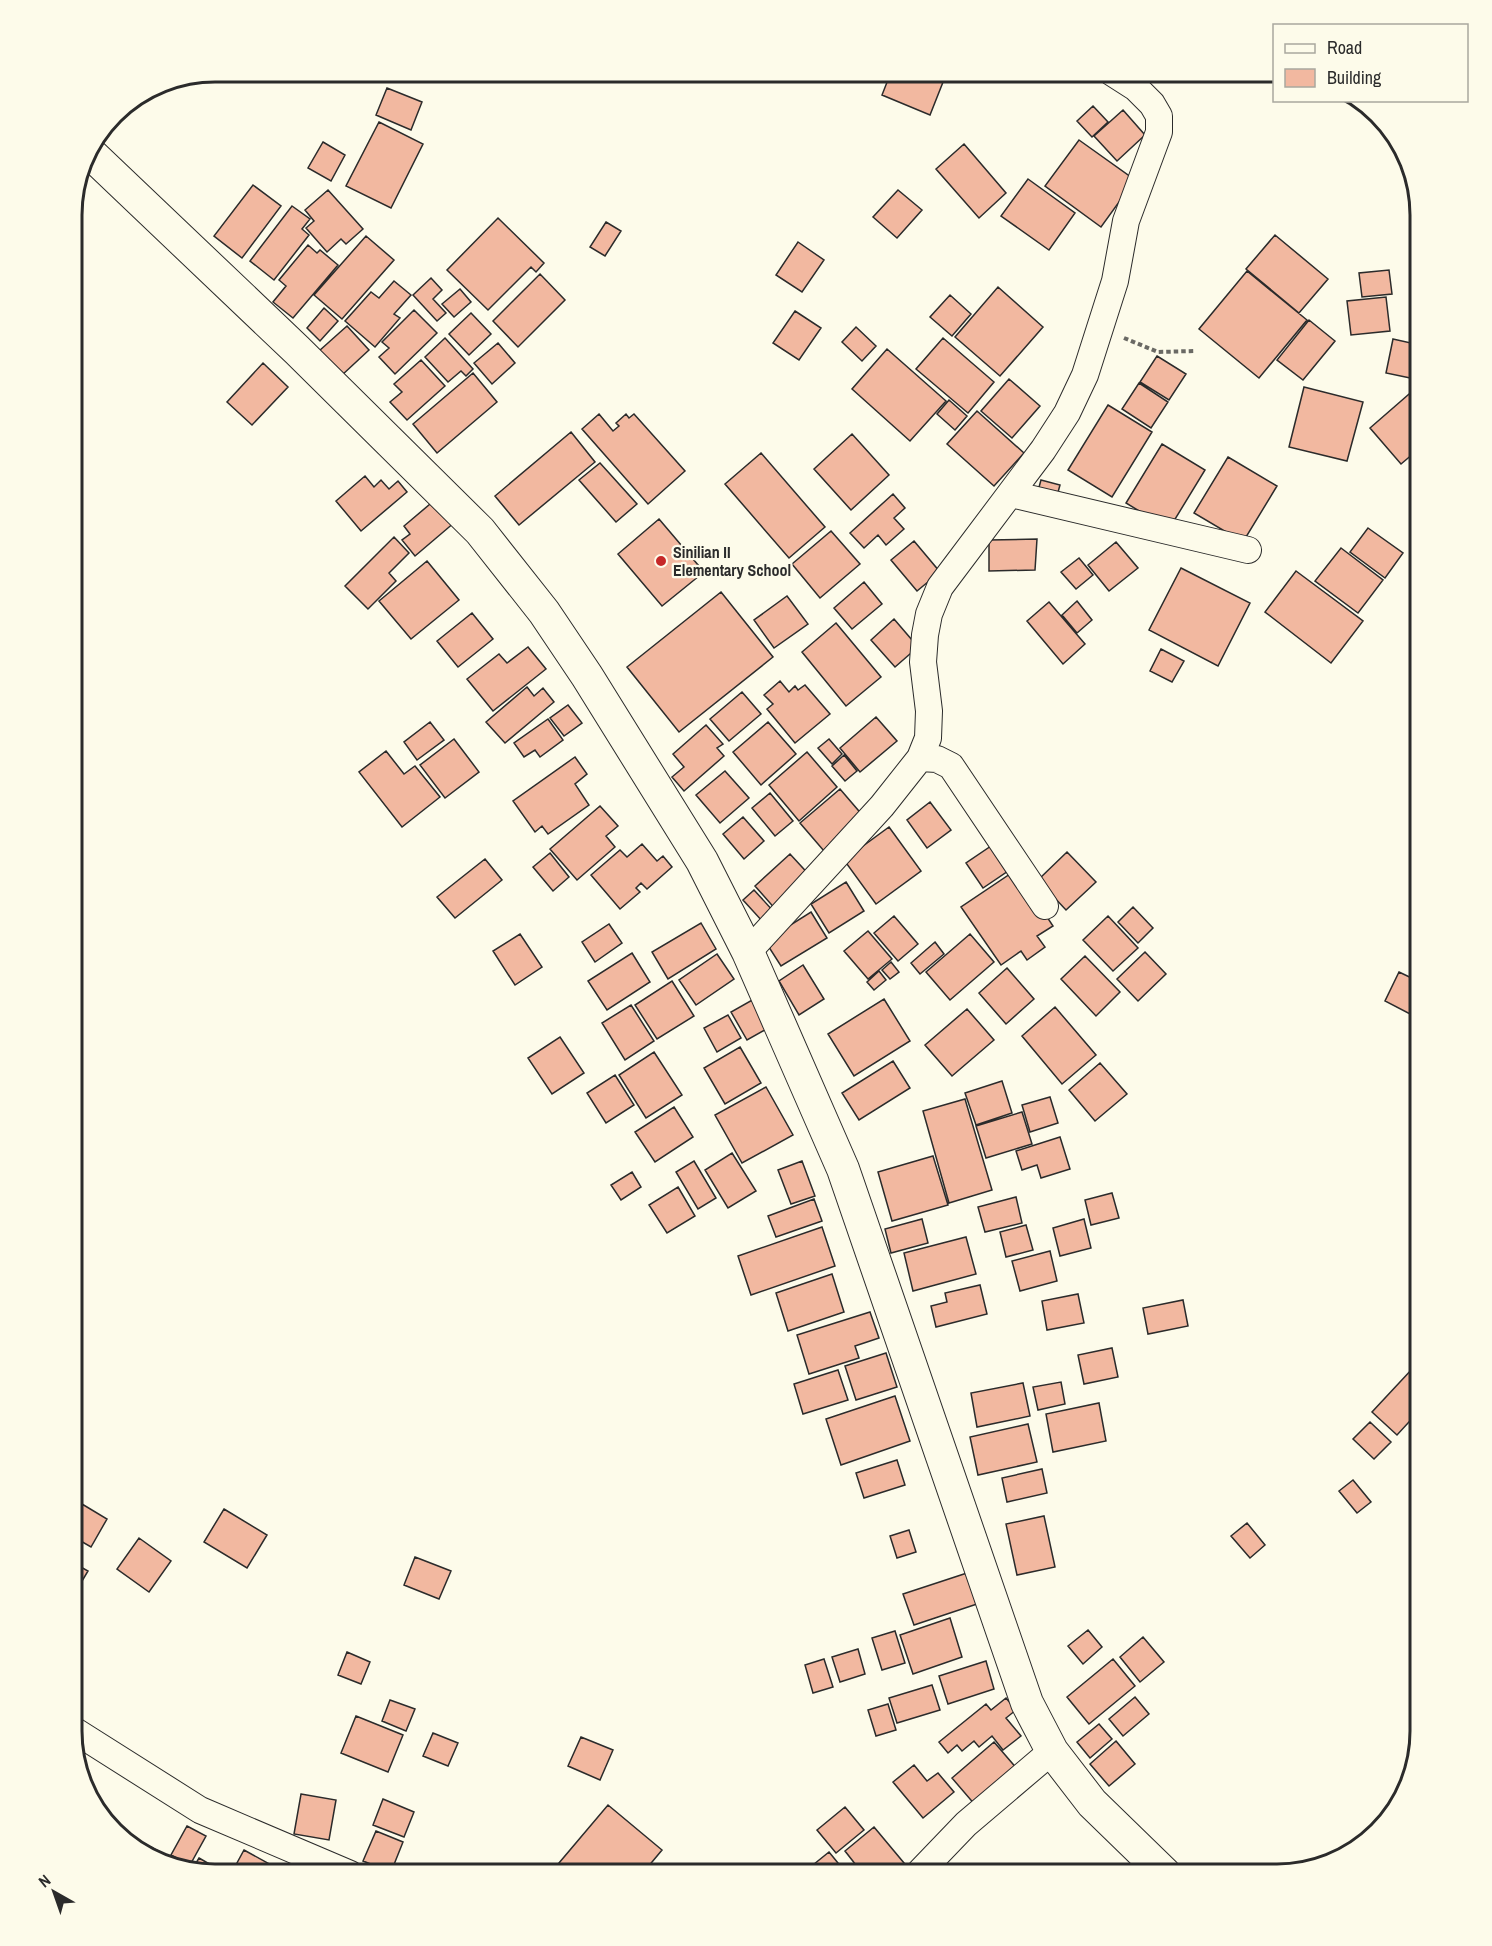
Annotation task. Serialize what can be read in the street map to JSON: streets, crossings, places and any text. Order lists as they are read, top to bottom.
{
  "places": ["Sinilian II Elementary School"],
  "legend": ["Road", "Building"],
  "north": "top left"
}
